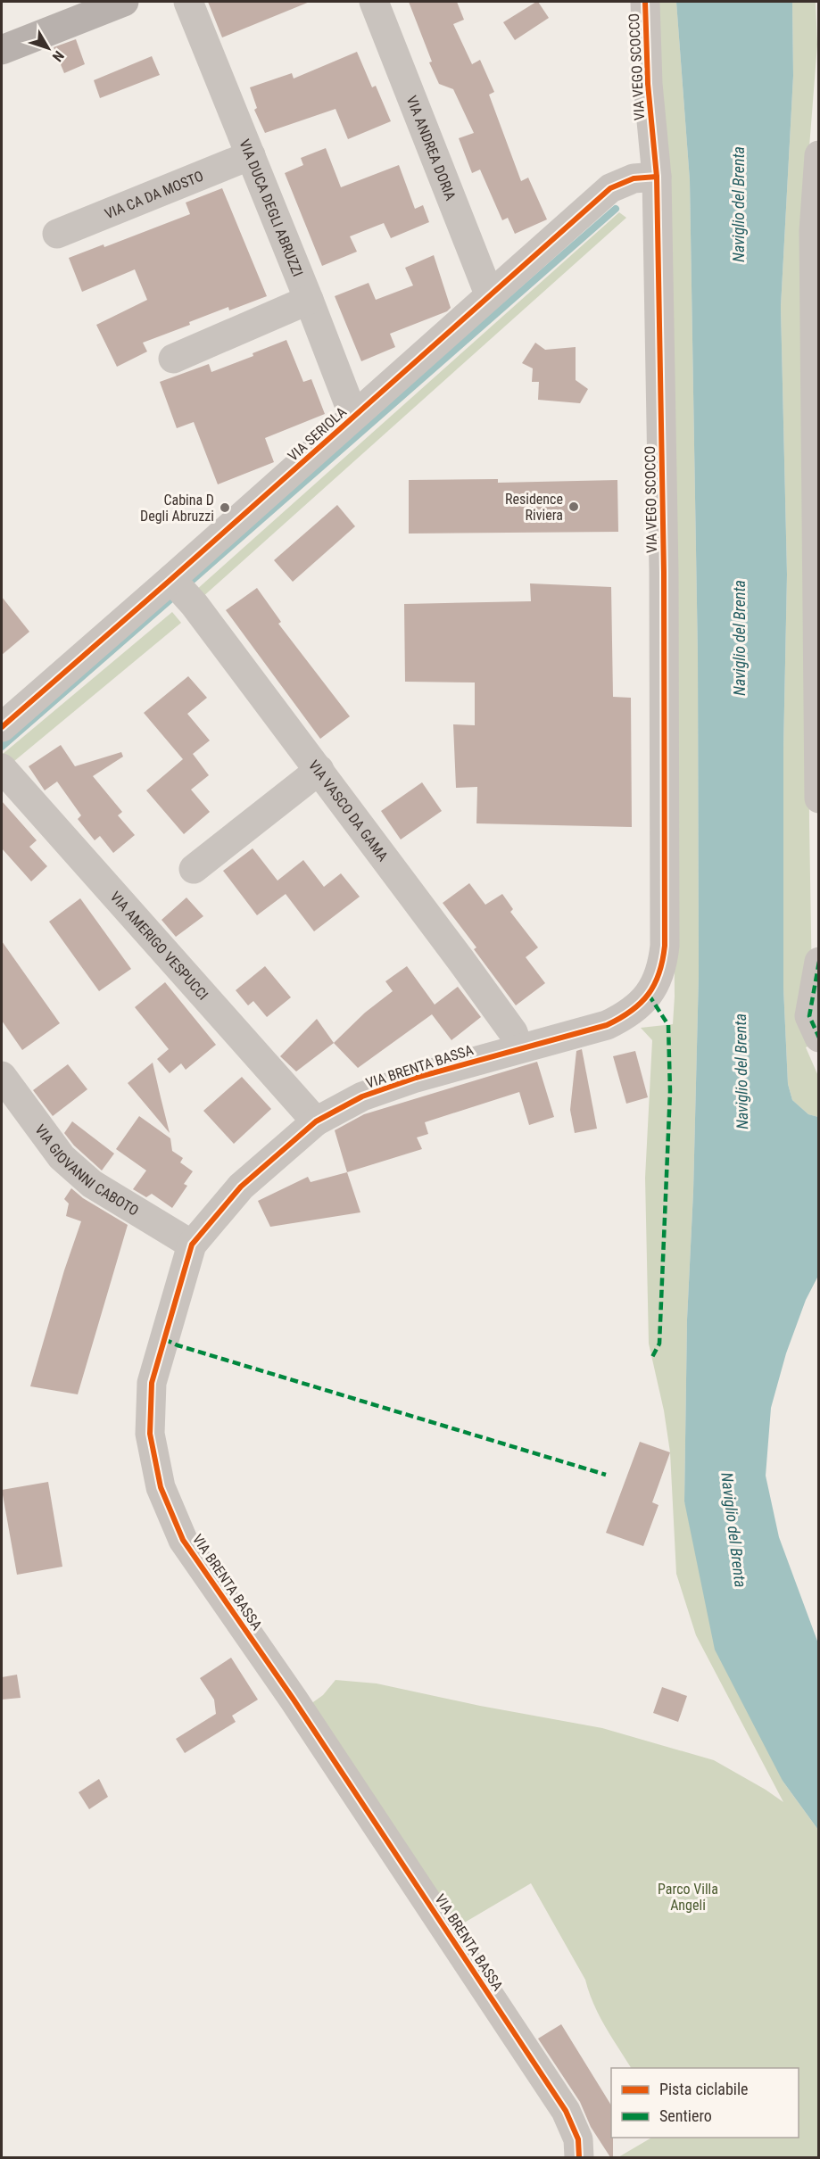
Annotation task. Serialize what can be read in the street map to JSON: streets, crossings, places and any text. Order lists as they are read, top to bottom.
{
  "streets": {
    "street": [
      "VIA VEGO SCOCCO",
      "VIA ANDREA DORIA",
      "VIA CA DA MOSTO",
      "VIA DUCA DEGLI ABRUZZI",
      "VIA SERIOLA",
      "VIA VASCO DA GAMA",
      "VIA AMERIGO VESPUCCI",
      "VIA BRENTA BASSA",
      "VIA GIOVANNI CABOTO"
    ]
  },
  "crossings": [
    ["VIA VEGO SCOCCO", "VIA SERIOLA"],
    ["VIA VEGO SCOCCO", "VIA BRENTA BASSA"],
    ["VIA ANDREA DORIA", "VIA SERIOLA"],
    ["VIA CA DA MOSTO", "VIA DUCA DEGLI ABRUZZI"],
    ["VIA DUCA DEGLI ABRUZZI", "VIA SERIOLA"],
    ["VIA SERIOLA", "VIA VASCO DA GAMA"],
    ["VIA VASCO DA GAMA", "VIA BRENTA BASSA"],
    ["VIA AMERIGO VESPUCCI", "VIA BRENTA BASSA"],
    ["VIA BRENTA BASSA", "VIA GIOVANNI CABOTO"]
  ],
  "water": ["Naviglio del Brenta"],
  "parks": ["Parco Villa Angeli"],
  "places": ["Residence Riviera", "Cabina D Degli Abruzzi"],
  "legend": ["Pista ciclabile", "Sentiero"],
  "north": "bottom right"
}
